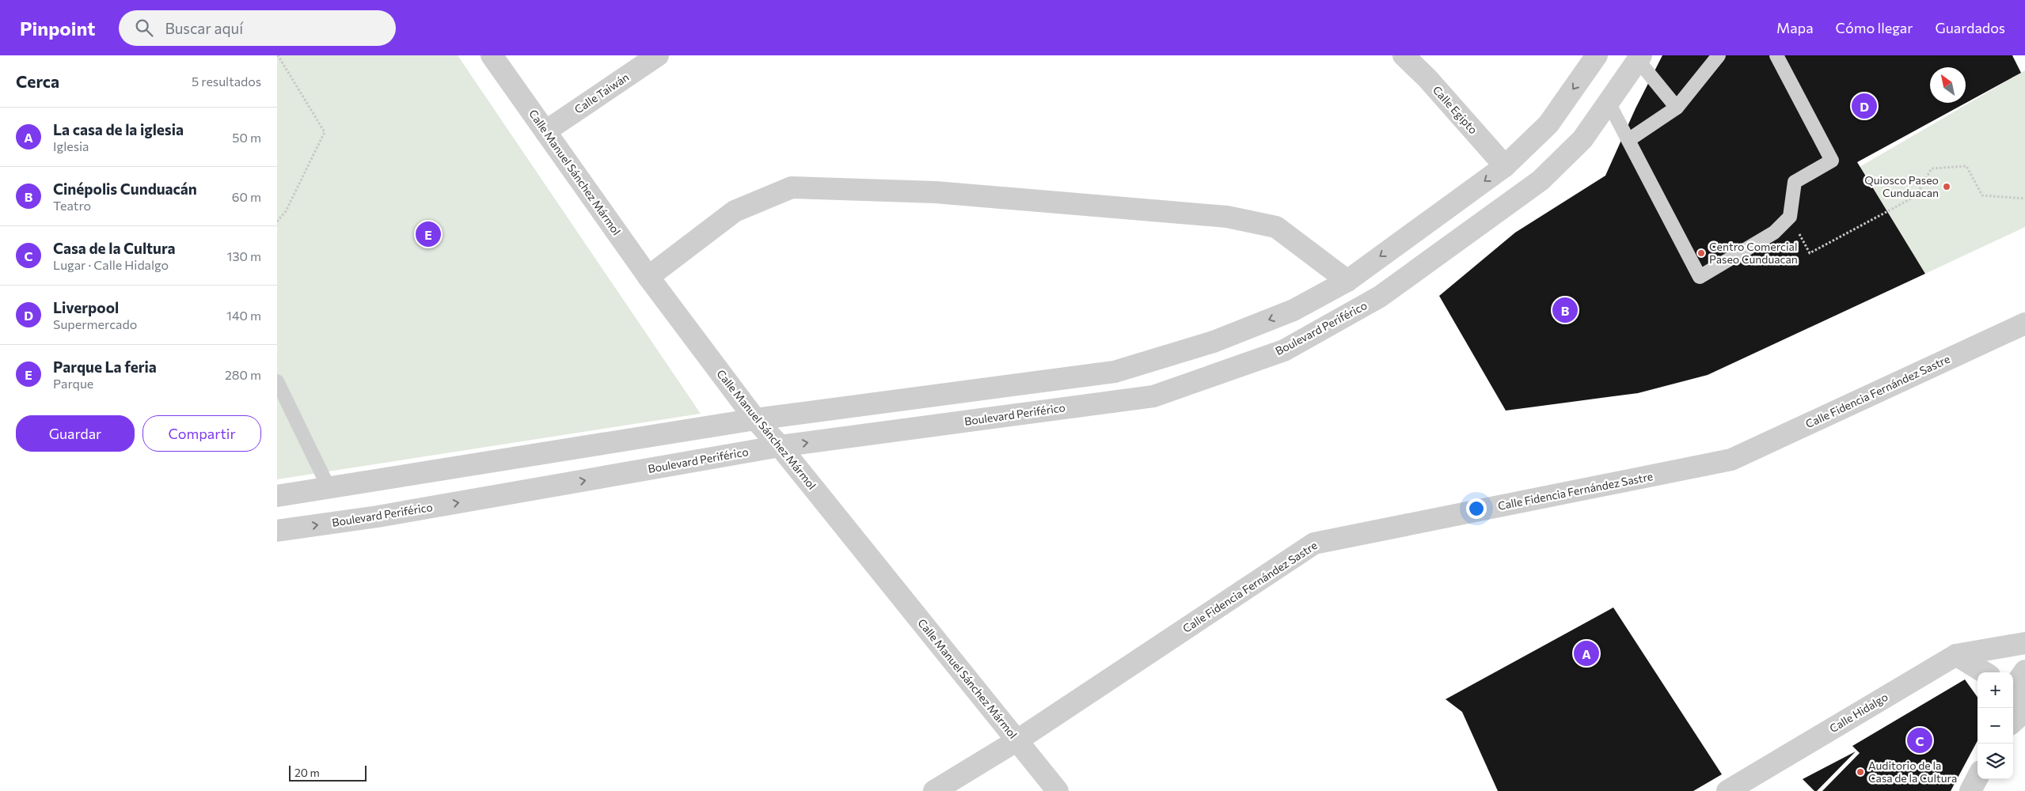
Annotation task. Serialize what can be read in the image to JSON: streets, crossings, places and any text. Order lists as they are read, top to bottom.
{
  "streets": {
    "street": [
      "Calle Taiwán",
      "Calle Egipto",
      "Calle Manuel Sánchez Mármol",
      "Boulevard Periférico",
      "Calle Fidencia Fernández Sastre",
      "Calle Hidalgo"
    ]
  },
  "crossings": [
    ["Calle Taiwán", "Calle Manuel Sánchez Mármol"],
    ["Calle Manuel Sánchez Mármol", "Boulevard Periférico"],
    ["Calle Manuel Sánchez Mármol", "Calle Fidencia Fernández Sastre"]
  ],
  "places": ["Quiosco Paseo Cunduacan", "Centro Comercial Paseo Cunduacan", "Auditorio de la Casa de la Cultura"],
  "scale_bar": "20 m",
  "north": "top left",
  "page": {
    "header": "Pinpoint",
    "search": "Buscar aquí",
    "nav": ["Mapa", "Cómo llegar", "Guardados"],
    "heading": ["Cerca", "5 resultados"],
    "pins": [
      "D",
      "E",
      "B",
      "A",
      "C"
    ],
    "list": [
      {
        "mark": "A",
        "name": "La casa de la iglesia",
        "note": "Iglesia",
        "value": "50 m"
      },
      {
        "mark": "B",
        "name": "Cinépolis Cunduacán",
        "note": "Teatro",
        "value": "60 m"
      },
      {
        "mark": "C",
        "name": "Casa de la Cultura",
        "note": "Lugar · Calle Hidalgo",
        "value": "130 m"
      },
      {
        "mark": "D",
        "name": "Liverpool",
        "note": "Supermercado",
        "value": "140 m"
      },
      {
        "mark": "E",
        "name": "Parque La feria",
        "note": "Parque",
        "value": "280 m"
      }
    ],
    "buttons": ["Guardar", "Compartir"],
    "map_buttons": ["+", "−"],
    "scale": "20 m"
  }
}
